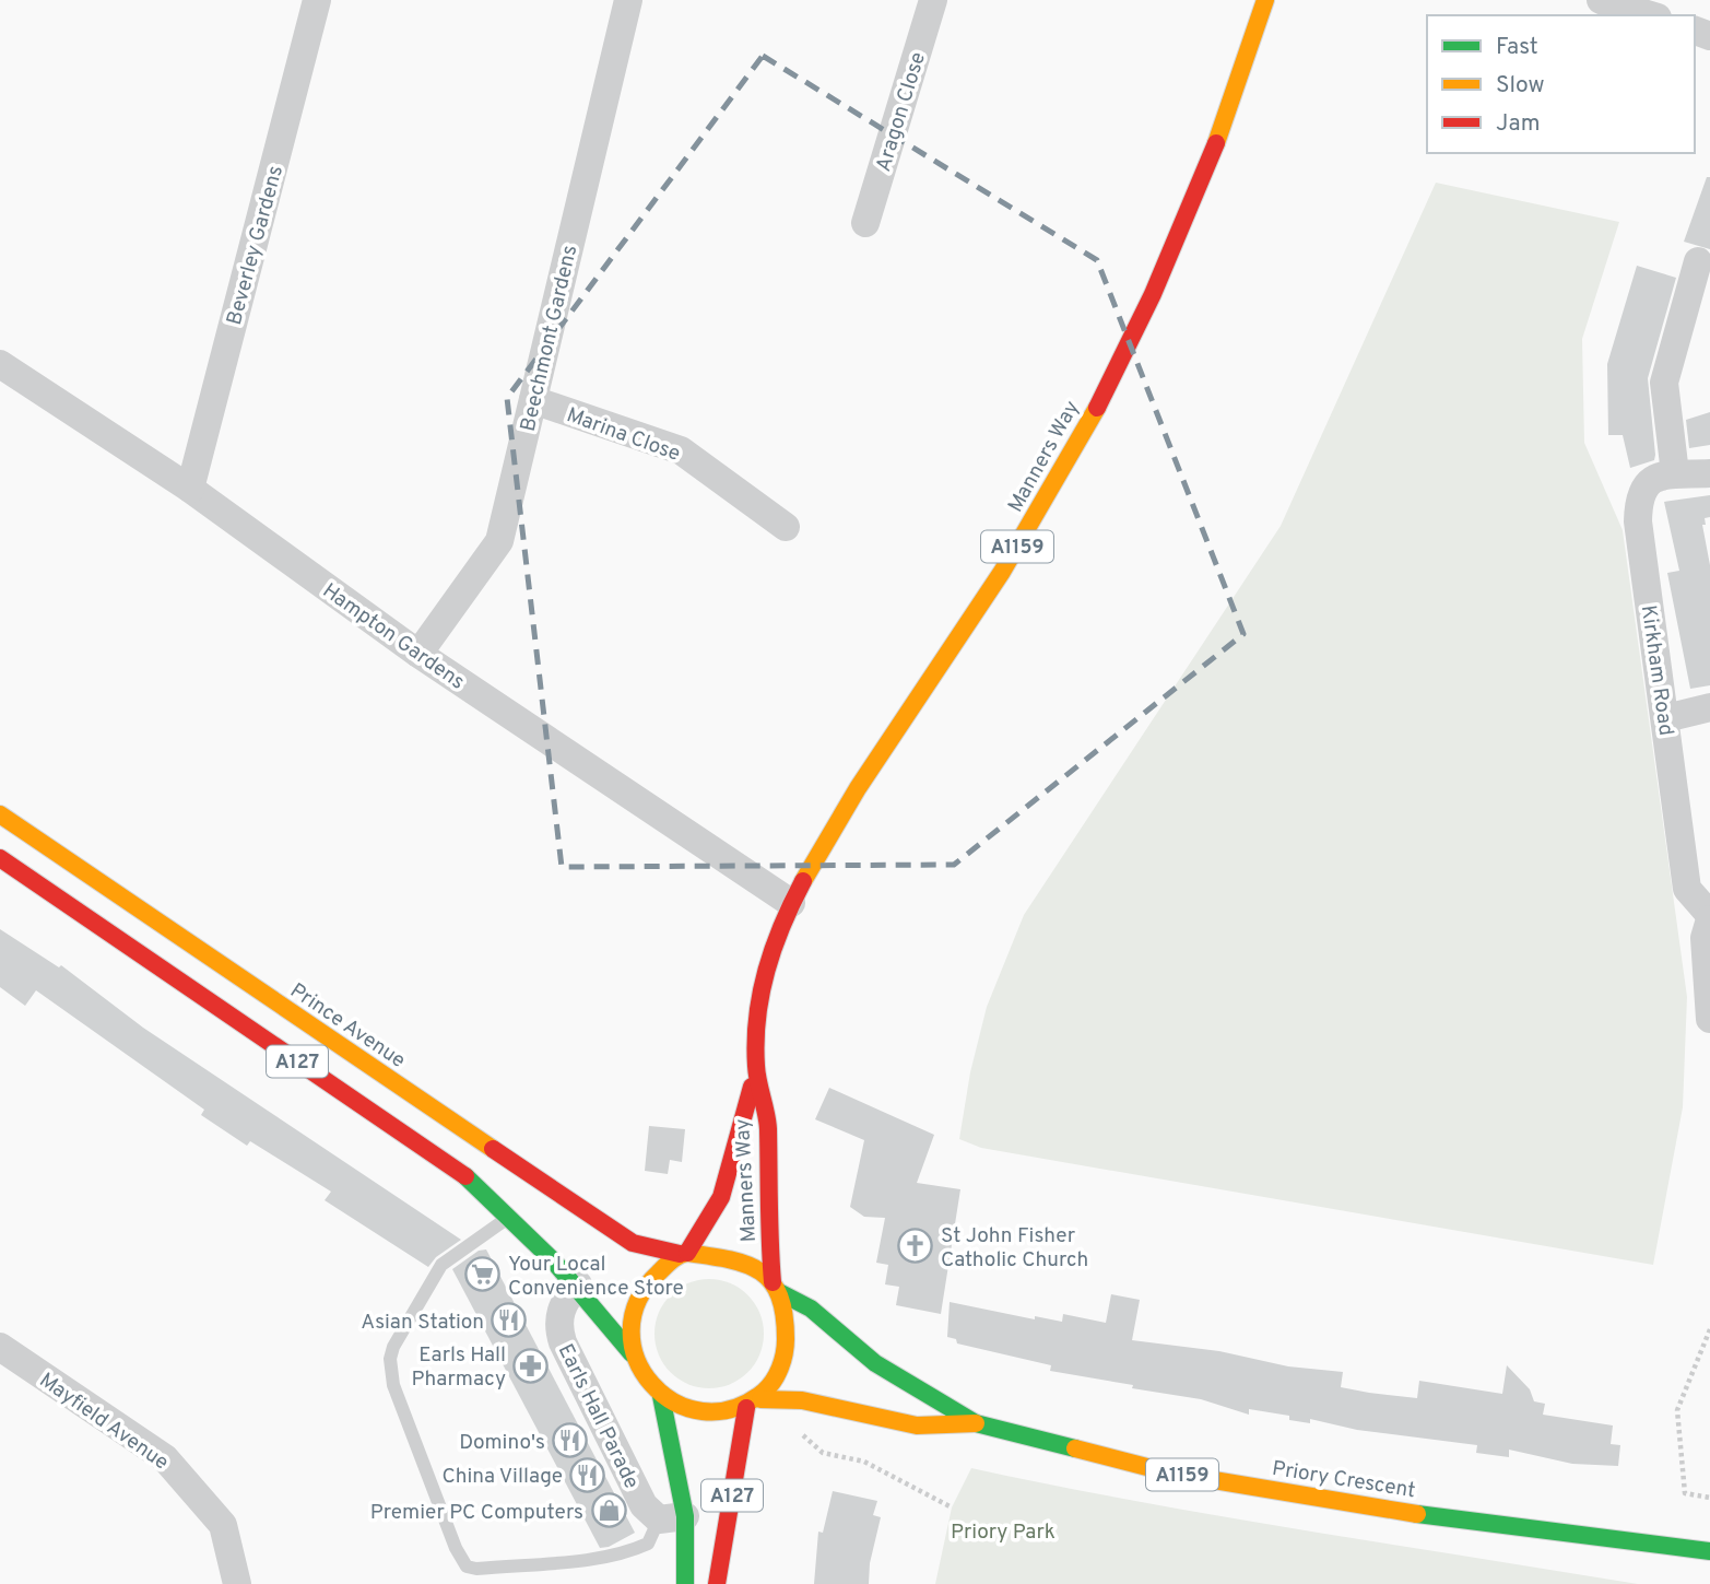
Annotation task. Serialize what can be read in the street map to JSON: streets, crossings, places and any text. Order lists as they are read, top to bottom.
{
  "streets": {
    "main road": [
      "Manners Way",
      "A1159",
      "Prince Avenue",
      "A127",
      "Priory Crescent"
    ],
    "street": [
      "Aragon Close",
      "Beverley Gardens",
      "Beechmont Gardens",
      "Marina Close",
      "Hampton Gardens",
      "Kirkham Road",
      "Earls Hall Parade",
      "Mayfield Avenue"
    ]
  },
  "crossings": [
    ["Beverley Gardens", "Hampton Gardens"],
    ["Beechmont Gardens", "Marina Close"],
    ["Beechmont Gardens", "Hampton Gardens"],
    ["Manners Way", "Hampton Gardens"],
    ["Manners Way", "Prince Avenue"],
    ["Manners Way", "A127"],
    ["Manners Way", "Priory Crescent"],
    ["Prince Avenue", "A127"],
    ["Prince Avenue", "Priory Crescent"],
    ["A127", "Earls Hall Parade"],
    ["A127", "Priory Crescent"]
  ],
  "parks": ["Priory Park"],
  "places": {
    "church": ["St John Fisher Catholic Church"],
    "supermarket": ["Your Local Convenience Store"],
    "restaurant": ["Asian Station", "Domino's", "China Village"],
    "pharmacy": ["Earls Hall Pharmacy"],
    "shop": ["Premier PC Computers"]
  },
  "legend": ["Fast", "Slow", "Jam"]
}
